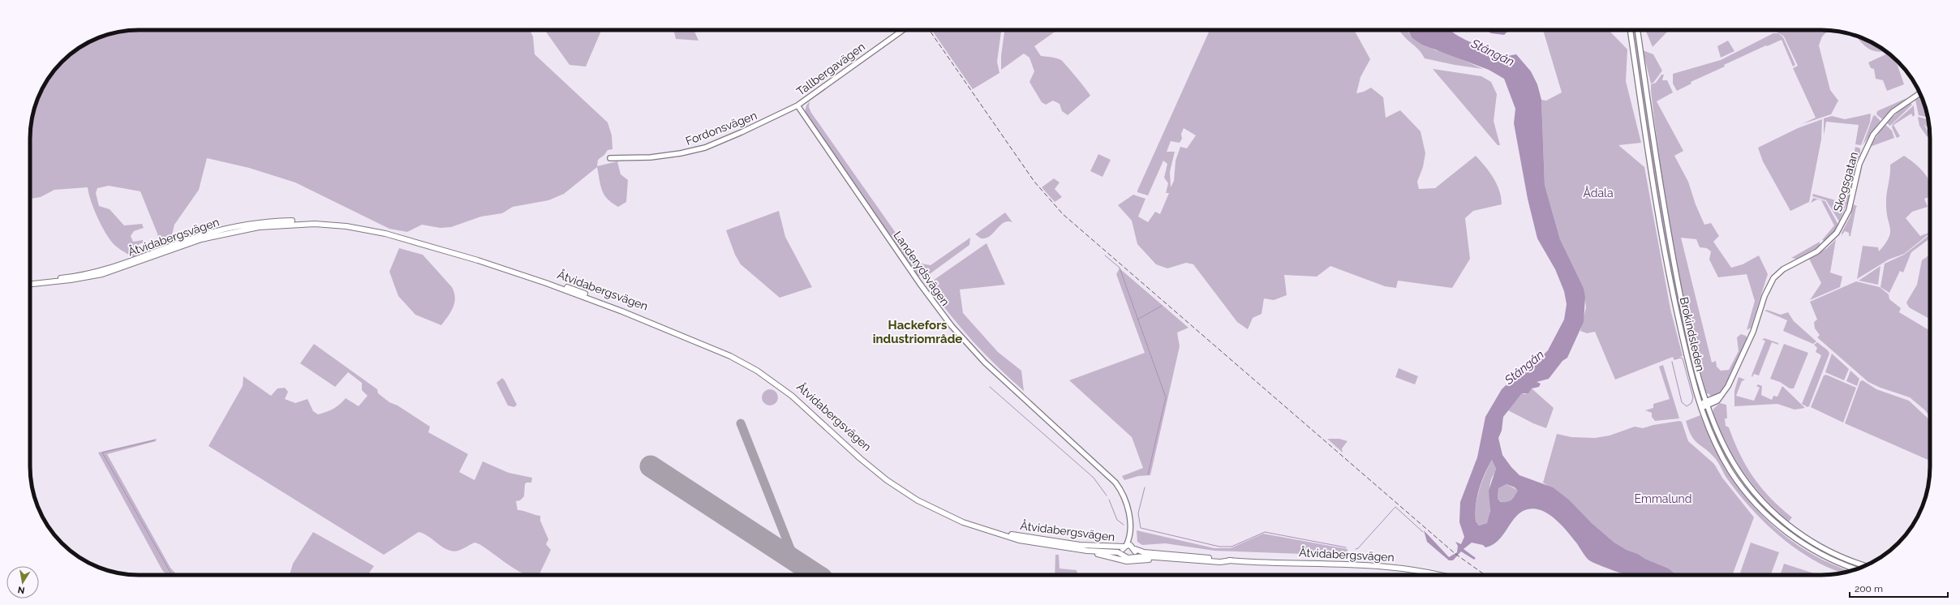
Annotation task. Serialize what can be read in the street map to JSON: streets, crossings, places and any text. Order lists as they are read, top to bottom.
{
  "streets": {
    "main road": ["Åtvidabergsvägen"],
    "street": [
      "Tallbergavägen",
      "Fordonsvägen",
      "Skogsgatan",
      "Landerydsvägen",
      "Brokindsleden"
    ]
  },
  "crossings": [
    ["Tallbergavägen", "Fordonsvägen"],
    ["Tallbergavägen", "Landerydsvägen"],
    ["Fordonsvägen", "Landerydsvägen"],
    ["Skogsgatan", "Brokindsleden"],
    ["Åtvidabergsvägen", "Landerydsvägen"]
  ],
  "districts": ["Hackefors industriområde"],
  "water": ["Stångån"],
  "parks": ["Ådala", "Emmalund"],
  "scale_bar": "200 m",
  "north": "bottom"
}
